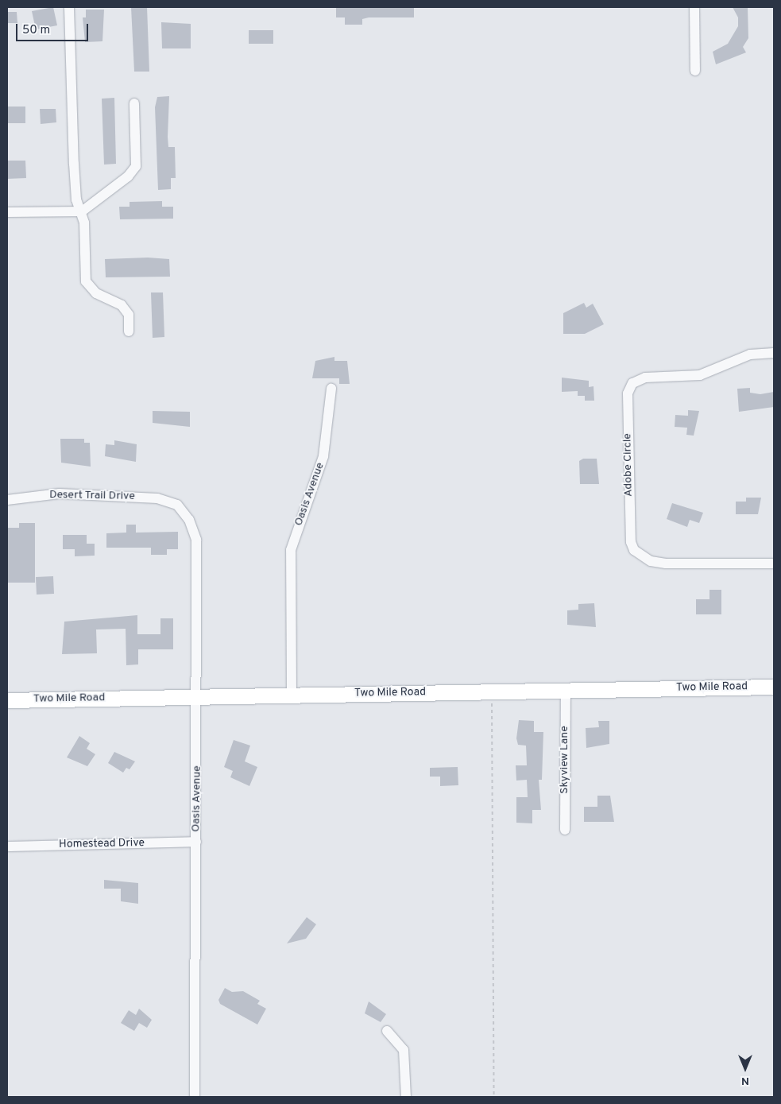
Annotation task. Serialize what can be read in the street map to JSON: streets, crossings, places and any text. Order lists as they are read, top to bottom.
{
  "streets": {
    "main road": ["Two Mile Road"],
    "street": [
      "Adobe Circle",
      "Oasis Avenue",
      "Desert Trail Drive",
      "Skyview Lane",
      "Homestead Drive"
    ]
  },
  "crossings": [
    ["Oasis Avenue", "Desert Trail Drive"],
    ["Oasis Avenue", "Two Mile Road"],
    ["Oasis Avenue", "Homestead Drive"],
    ["Two Mile Road", "Skyview Lane"]
  ],
  "scale_bar": "50 m",
  "north": "bottom"
}
